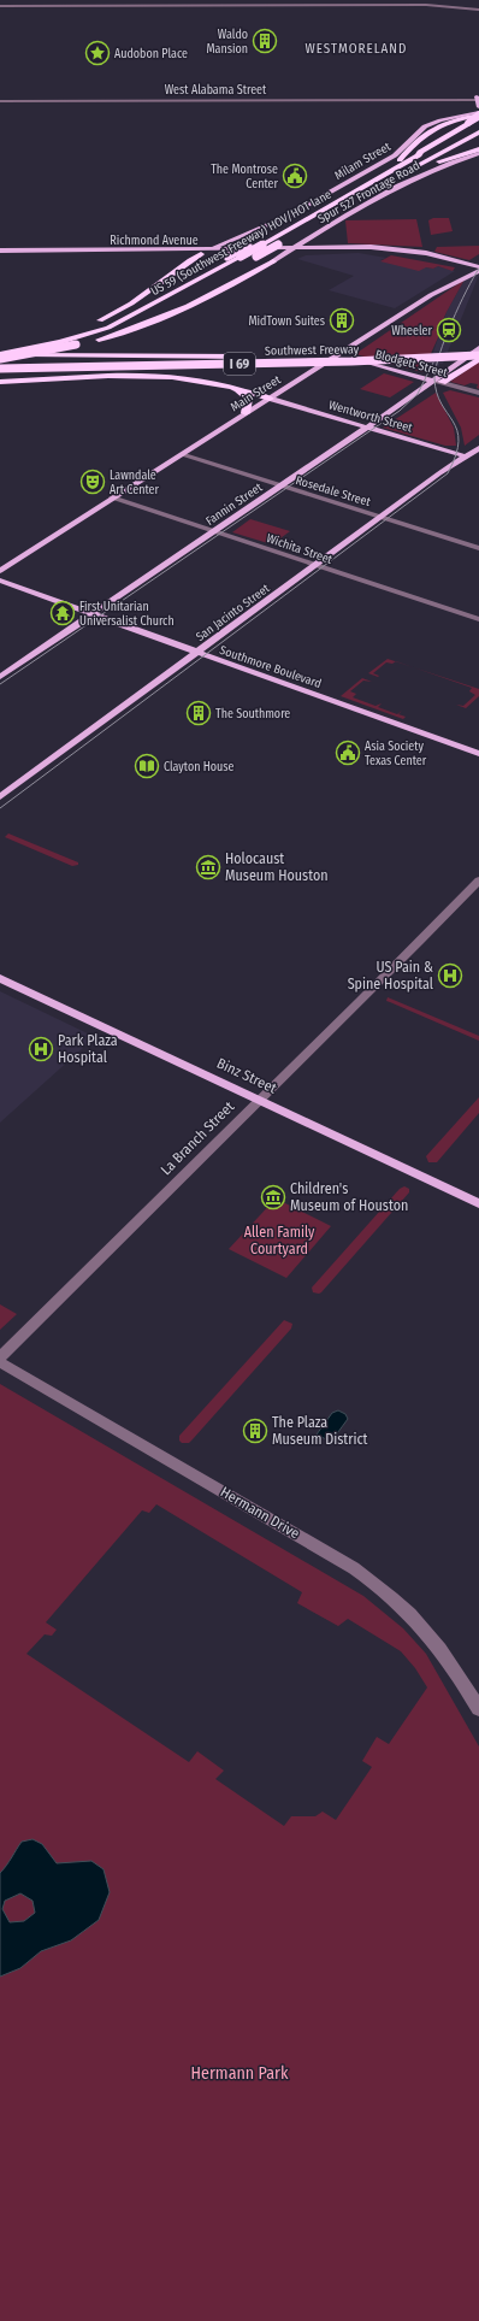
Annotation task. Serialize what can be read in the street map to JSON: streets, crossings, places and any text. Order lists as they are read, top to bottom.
{
  "streets": {
    "highway": ["US 59 (Southwest Freeway) HOV/HOT lane", "Southwest Freeway", "I 69"],
    "main road": [
      "Milam Street",
      "Spur 527 Frontage Road",
      "Richmond Avenue",
      "Blodgett Street",
      "Main Street",
      "Wentworth Street",
      "Fannin Street",
      "San Jacinto Street",
      "Southmore Boulevard",
      "Binz Street"
    ],
    "street": [
      "West Alabama Street",
      "Rosedale Street",
      "Wichita Street",
      "La Branch Street",
      "Hermann Drive"
    ]
  },
  "crossings": [
    ["Milam Street", "Richmond Avenue"],
    ["Spur 527 Frontage Road", "Richmond Avenue"],
    ["Richmond Avenue", "Main Street"],
    ["US 59 (Southwest Freeway) HOV/HOT lane", "Southwest Freeway"],
    ["Blodgett Street", "Main Street"],
    ["Blodgett Street", "Fannin Street"],
    ["Main Street", "Wentworth Street"],
    ["Main Street", "Rosedale Street"],
    ["Main Street", "Wichita Street"],
    ["Wentworth Street", "Fannin Street"],
    ["Wentworth Street", "San Jacinto Street"],
    ["Rosedale Street", "Fannin Street"],
    ["Rosedale Street", "San Jacinto Street"],
    ["Fannin Street", "Wichita Street"],
    ["Fannin Street", "Southmore Boulevard"],
    ["Wichita Street", "San Jacinto Street"],
    ["San Jacinto Street", "Southmore Boulevard"],
    ["Binz Street", "La Branch Street"]
  ],
  "districts": ["WESTMORELAND"],
  "parks": ["Allen Family Courtyard", "Hermann Park"],
  "places": {
    "building": [
      "Waldo Mansion",
      "MidTown Suites",
      "The Southmore",
      "The Plaza Museum District"
    ],
    "place": ["Audobon Place"],
    "public building": ["The Montrose Center", "Asia Society Texas Center"],
    "station": ["Wheeler"],
    "theatre": ["Lawndale Art Center"],
    "temple": ["First Unitarian Universalist Church"],
    "library": ["Clayton House"],
    "museum": ["Holocaust Museum Houston", "Children's Museum of Houston"],
    "hospital": ["US Pain & Spine Hospital", "Park Plaza Hospital"]
  }
}
